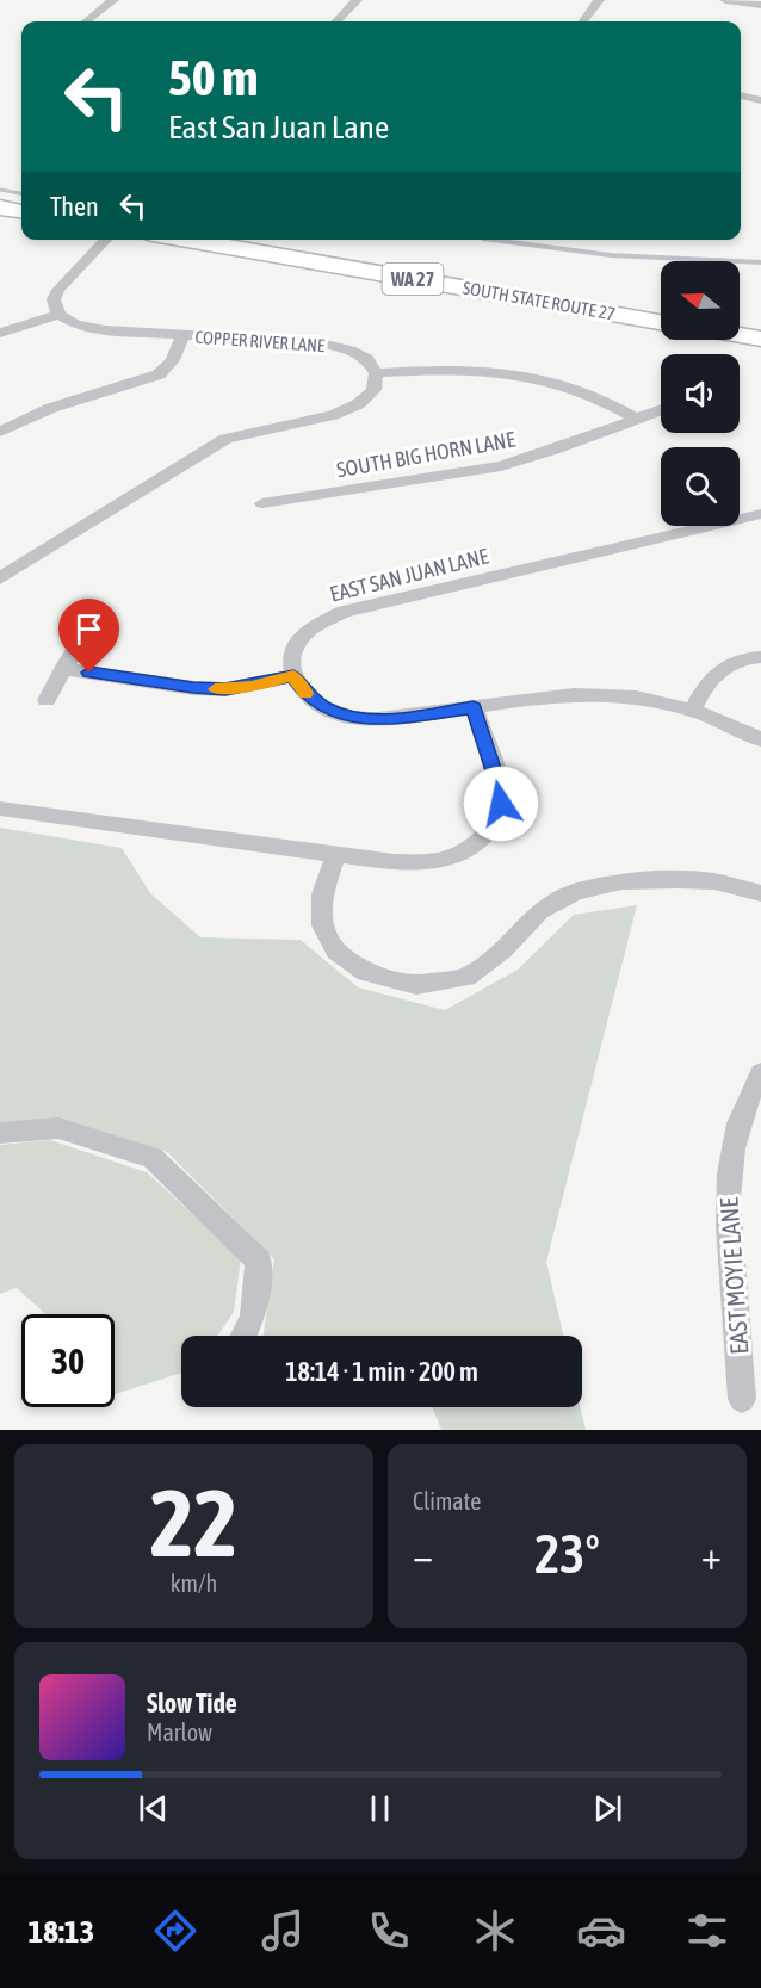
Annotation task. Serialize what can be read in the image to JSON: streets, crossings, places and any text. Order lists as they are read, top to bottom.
{
  "streets": {
    "main road": ["WA 27", "SOUTH STATE ROUTE 27"],
    "street": [
      "COPPER RIVER LANE",
      "SOUTH BIG HORN LANE",
      "EAST SAN JUAN LANE",
      "EAST MOYIE LANE"
    ]
  },
  "north": "left",
  "page": {
    "turn": ["50 m", "East San Juan Lane"],
    "then": "Then",
    "limit": "30",
    "trip": "18:14 · 1 min · 200 m",
    "tile": [
      ["22", "km/h"],
      "Climate"
    ],
    "heat": ["−", "23°", "+"],
    "song": ["Slow Tide", "Marlow"],
    "tabs": "18:13"
  }
}
